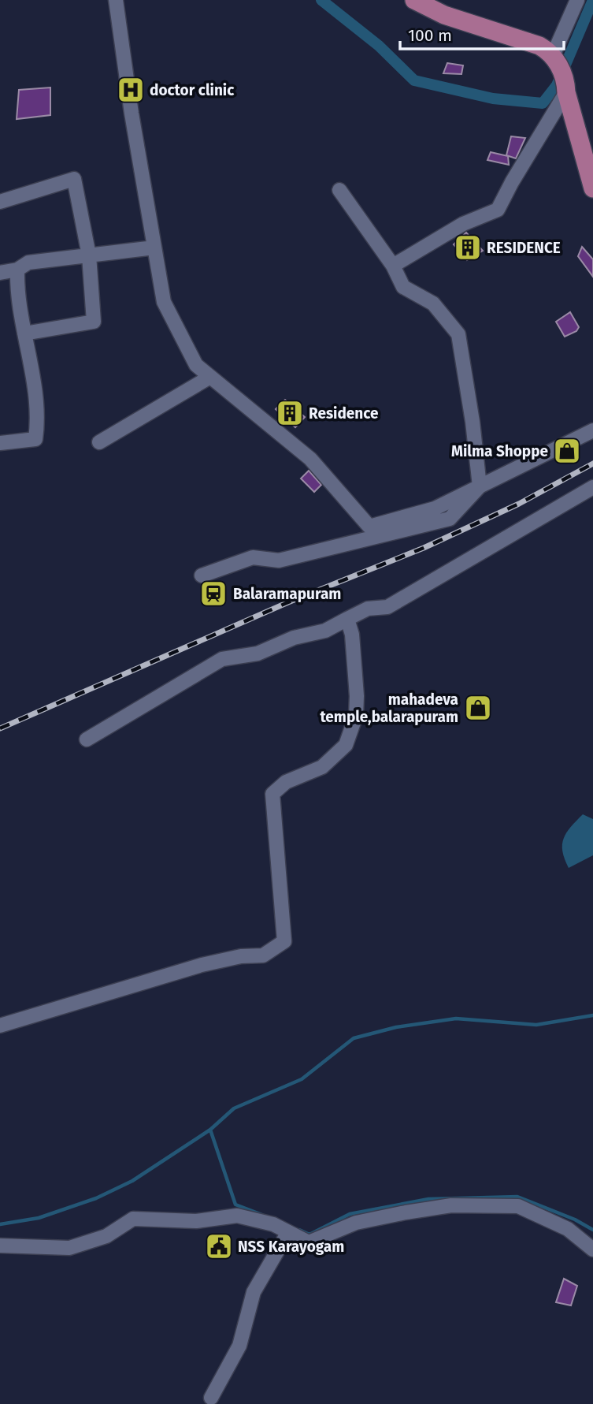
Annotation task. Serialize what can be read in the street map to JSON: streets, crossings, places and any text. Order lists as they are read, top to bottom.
{
  "places": {
    "hospital": ["doctor clinic"],
    "building": ["RESIDENCE", "Residence"],
    "shop": ["Milma Shoppe", "mahadeva temple,balarapuram"],
    "station": ["Balaramapuram"],
    "public building": ["NSS Karayogam"]
  },
  "scale_bar": "100 m"
}
